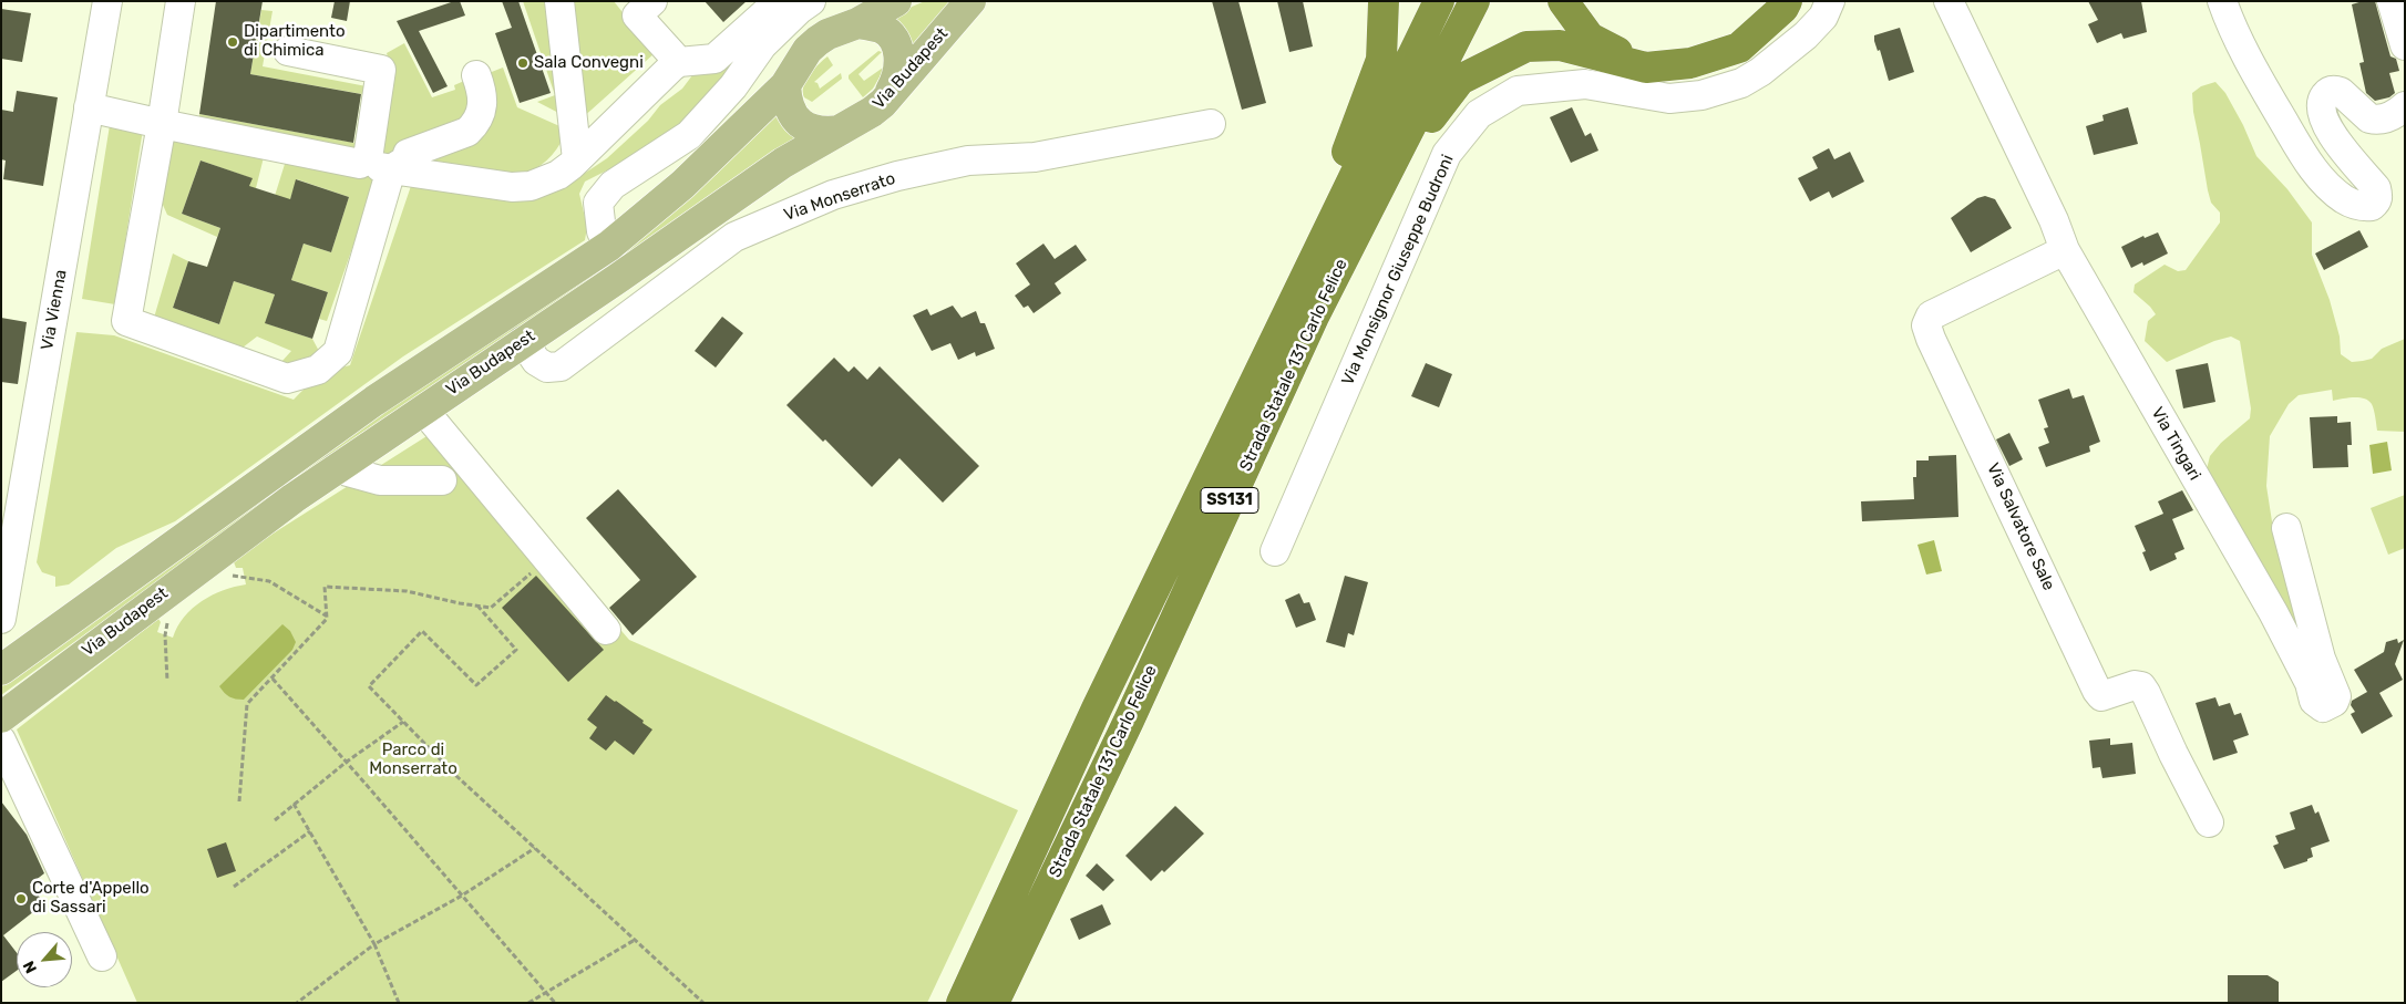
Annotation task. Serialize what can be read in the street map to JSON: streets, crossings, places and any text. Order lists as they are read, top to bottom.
{
  "streets": {
    "highway": ["Strada Statale 131 Carlo Felice", "SS131"],
    "main road": ["Via Budapest"],
    "street": [
      "Via Monserrato",
      "Via Monsignor Giuseppe Budroni",
      "Via Vienna",
      "Via Tingari",
      "Via Salvatore Sale"
    ]
  },
  "crossings": [
    ["Via Budapest", "Via Monserrato"],
    ["Via Tingari", "Via Salvatore Sale"]
  ],
  "parks": ["Parco di Monserrato"],
  "places": ["Dipartimento di Chimica", "Sala Convegni", "Corte d'Appello di Sassari"],
  "north": "bottom left"
}
